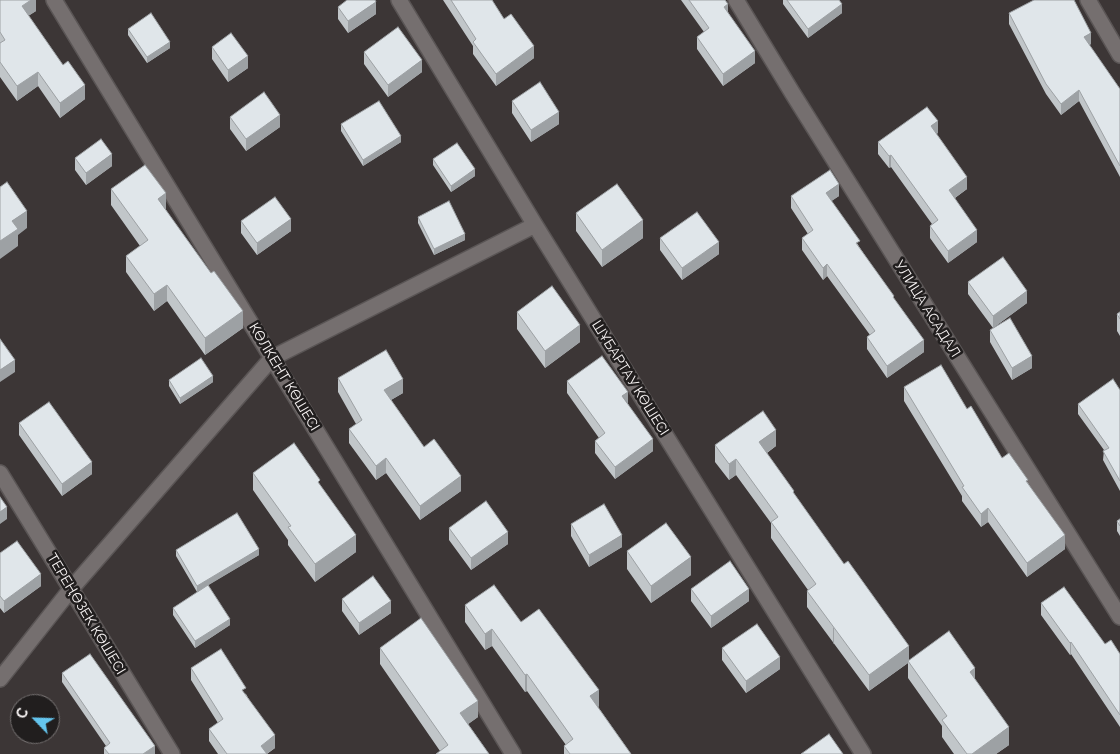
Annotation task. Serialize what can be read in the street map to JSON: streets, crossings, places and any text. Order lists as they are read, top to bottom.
{
  "streets": {
    "street": [
      "УЛИЦА АСАДАЛ",
      "КӨЛКЕНТ КӨШЕСІ",
      "ШҰБАРТАУ КӨШЕСІ",
      "ТЕРЕҢӨЗЕК КӨШЕСІ"
    ]
  },
  "north": "top left"
}
